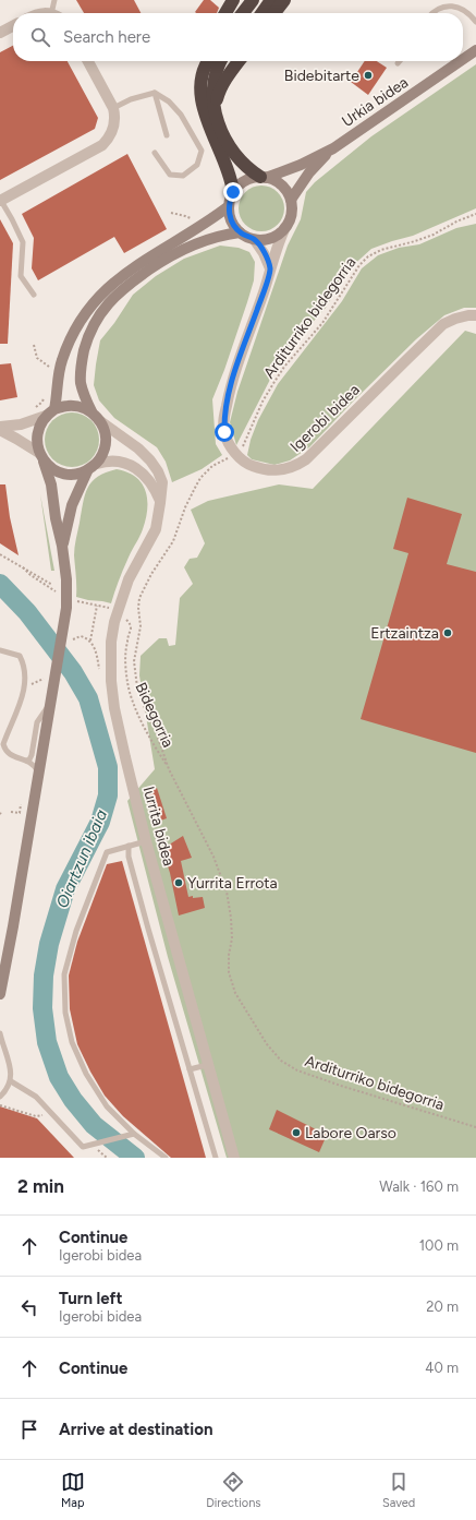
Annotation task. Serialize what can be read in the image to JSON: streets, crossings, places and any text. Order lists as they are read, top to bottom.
{
  "streets": {
    "main road": ["Urkia bidea"],
    "street": ["Igerobi bidea", "Iurrita bidea"],
    "path": ["Arditurriko bidegorria", "Bidegorria"]
  },
  "crossings": [
    ["Urkia bidea", "Igerobi bidea"],
    ["Arditurriko bidegorria", "Bidegorria"]
  ],
  "water": ["Oiartzun ibaia"],
  "places": [
    "Bidebitarte",
    "Ertzaintza",
    "Yurrita Errota",
    "Labore Oarso"
  ],
  "page": {
    "search": "Search here",
    "heading": ["2 min", "Walk · 160 m"],
    "list": [
      ["Continue", "Igerobi bidea", "100 m"],
      ["Turn left", "Igerobi bidea", "20 m"],
      ["Continue", "40 m"],
      "Arrive at destination"
    ],
    "nav": ["Map", "Directions", "Saved"]
  }
}
